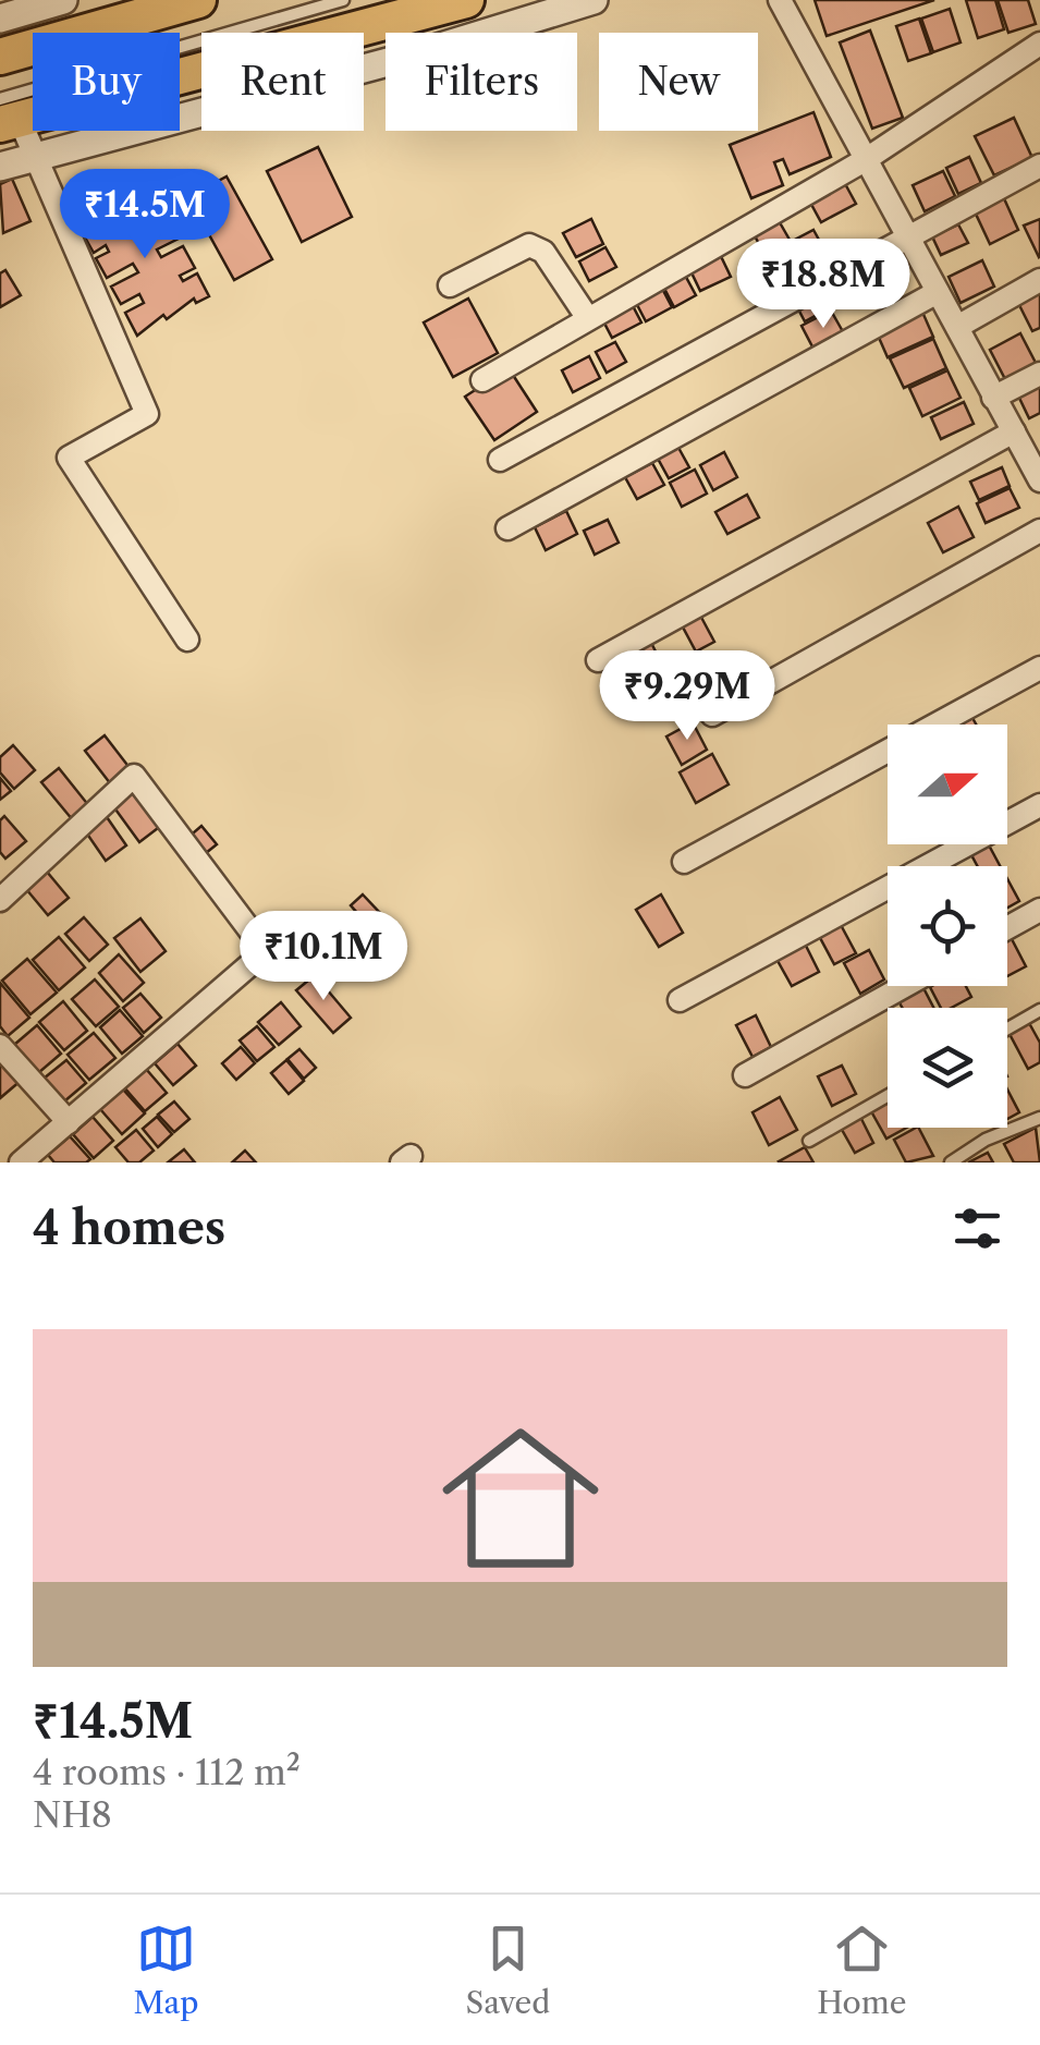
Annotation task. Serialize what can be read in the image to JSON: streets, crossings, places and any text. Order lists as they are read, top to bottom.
{
  "north": "right",
  "page": {
    "chip": [
      "Buy",
      "Rent",
      "Filters",
      "New"
    ],
    "price": [
      "₹14.5M",
      "₹18.8M",
      "₹9.29M",
      "₹10.1M"
    ],
    "heading": "4 homes",
    "list": [
      {
        "name": "₹14.5M",
        "note": "4 rooms · 112 m² · NH8"
      }
    ],
    "tabs": ["Map", "Saved", "Home"]
  }
}
